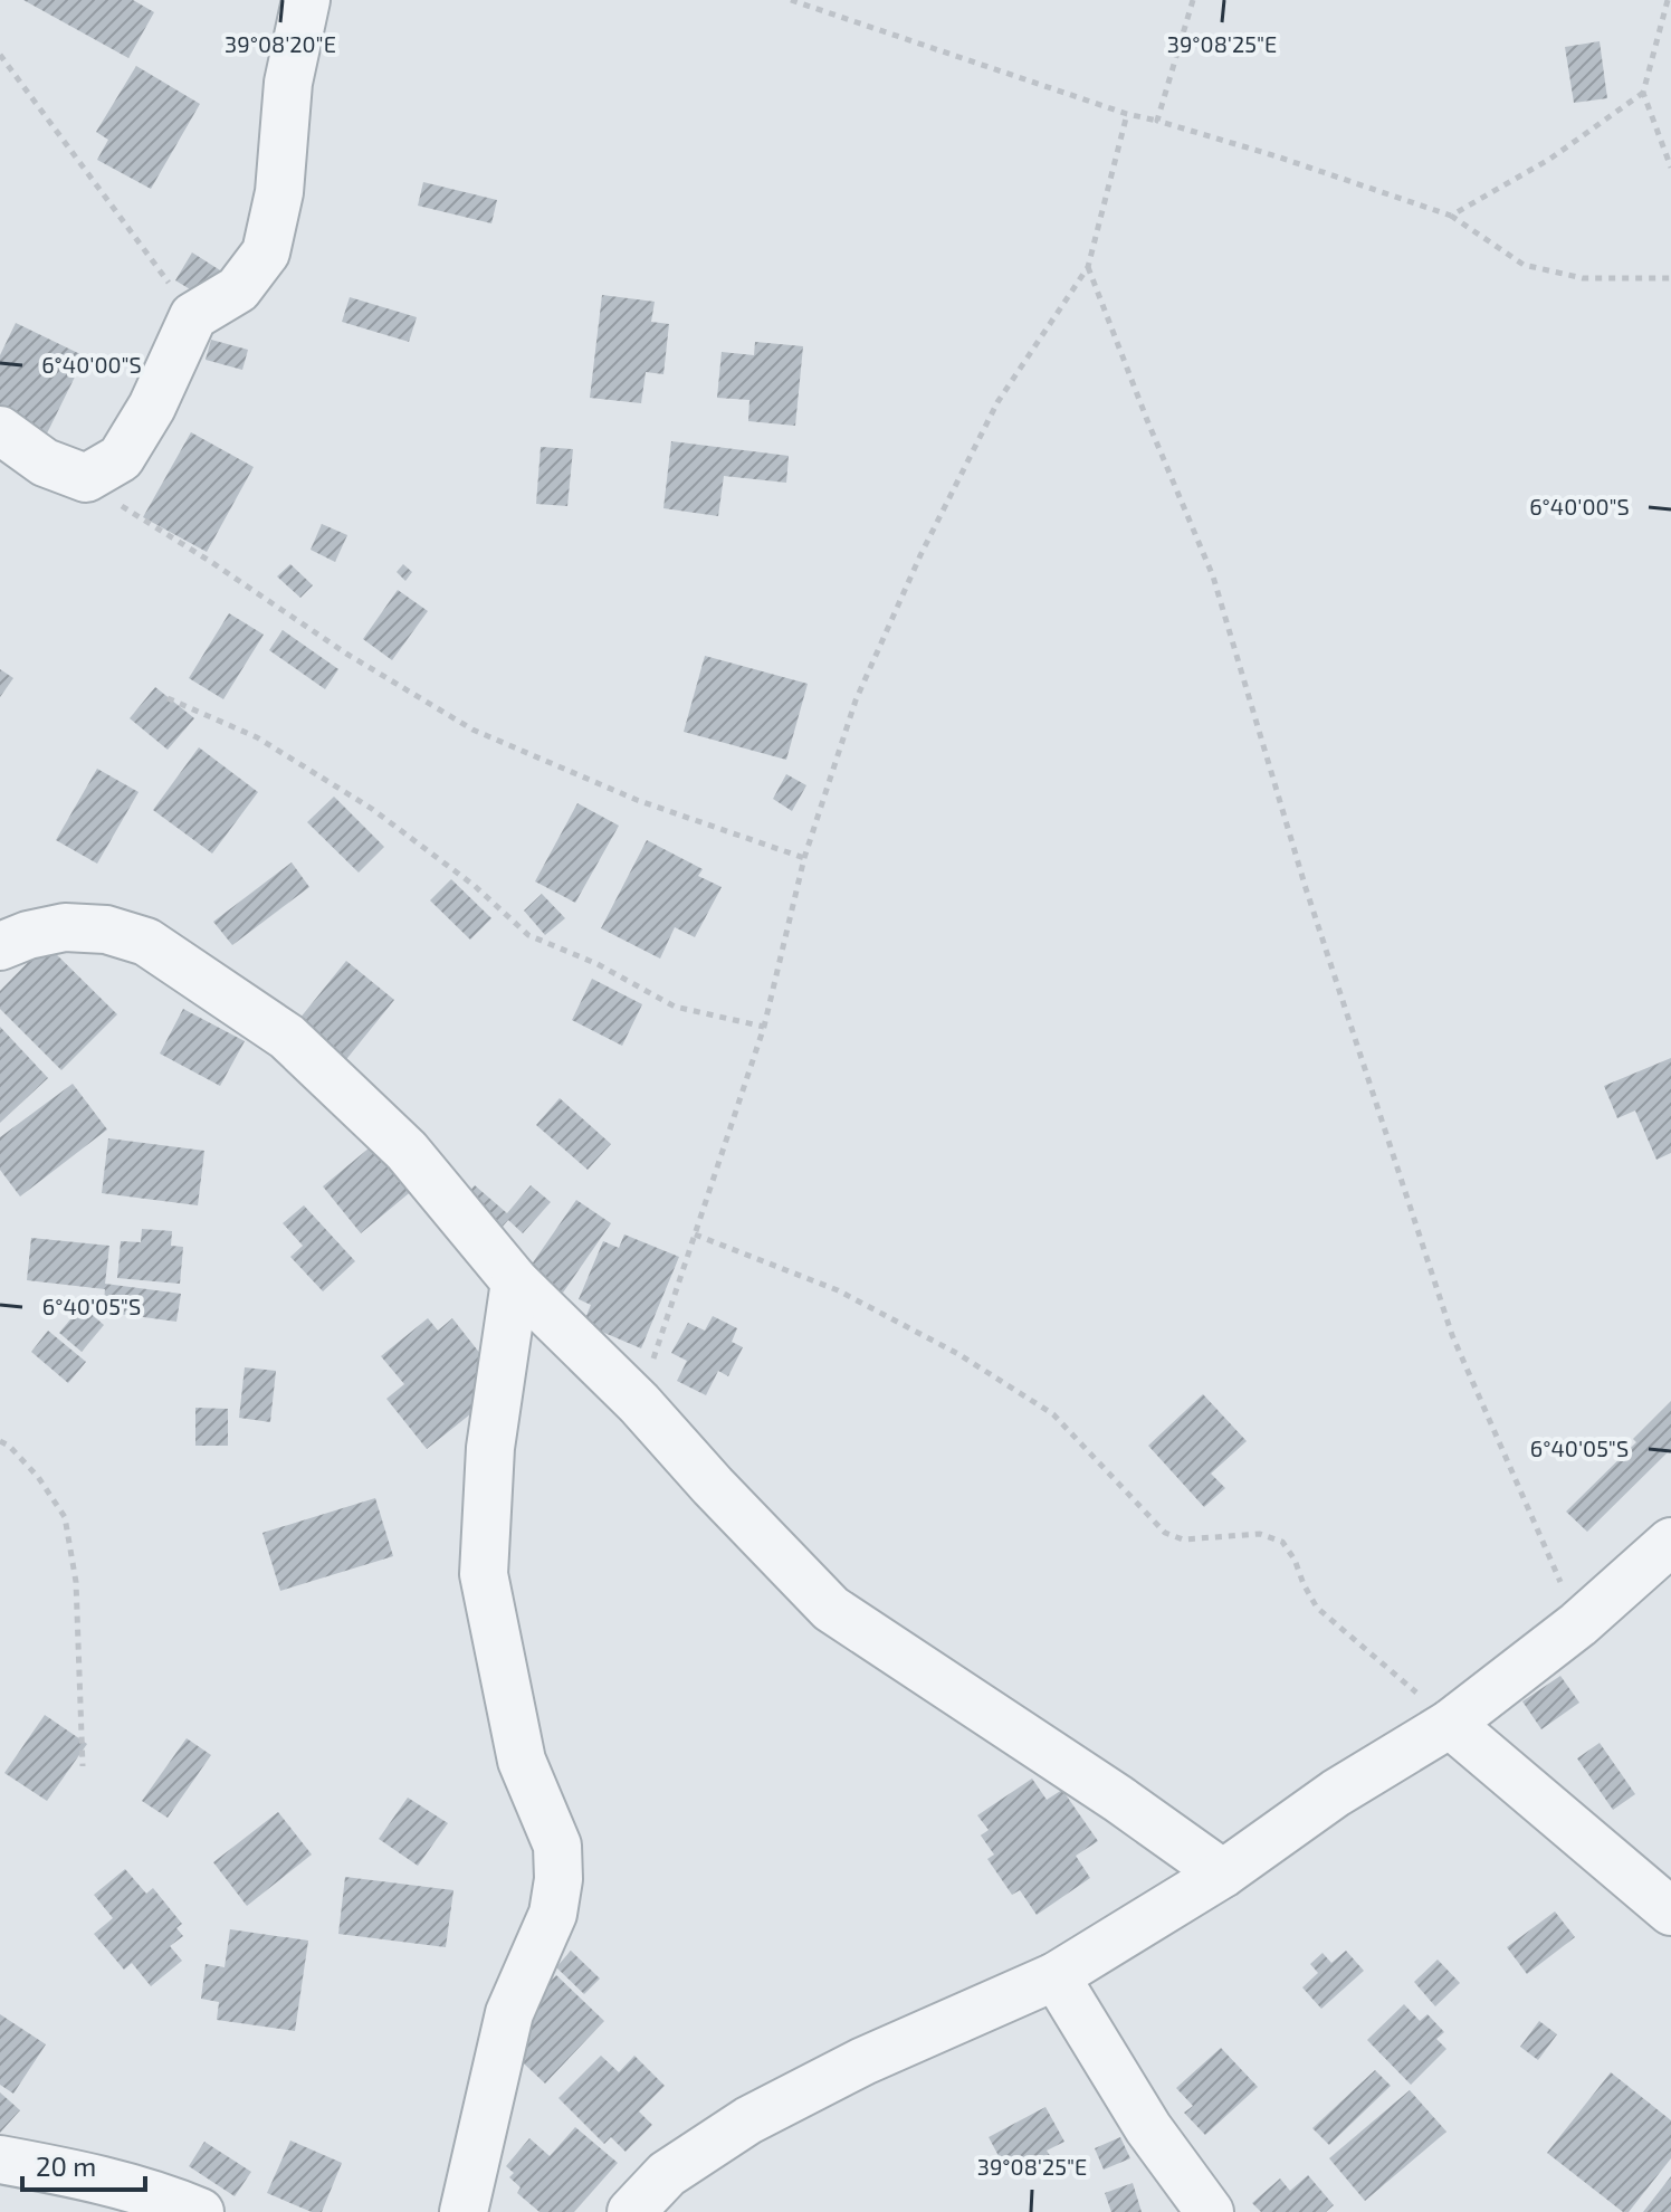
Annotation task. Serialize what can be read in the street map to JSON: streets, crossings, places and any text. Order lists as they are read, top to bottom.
{
  "scale_bar": "20 m",
  "coordinates": [
    "39°08'20\"E",
    "39°08'25\"E",
    "6°40'00\"S",
    "6°40'05\"S"
  ]
}
